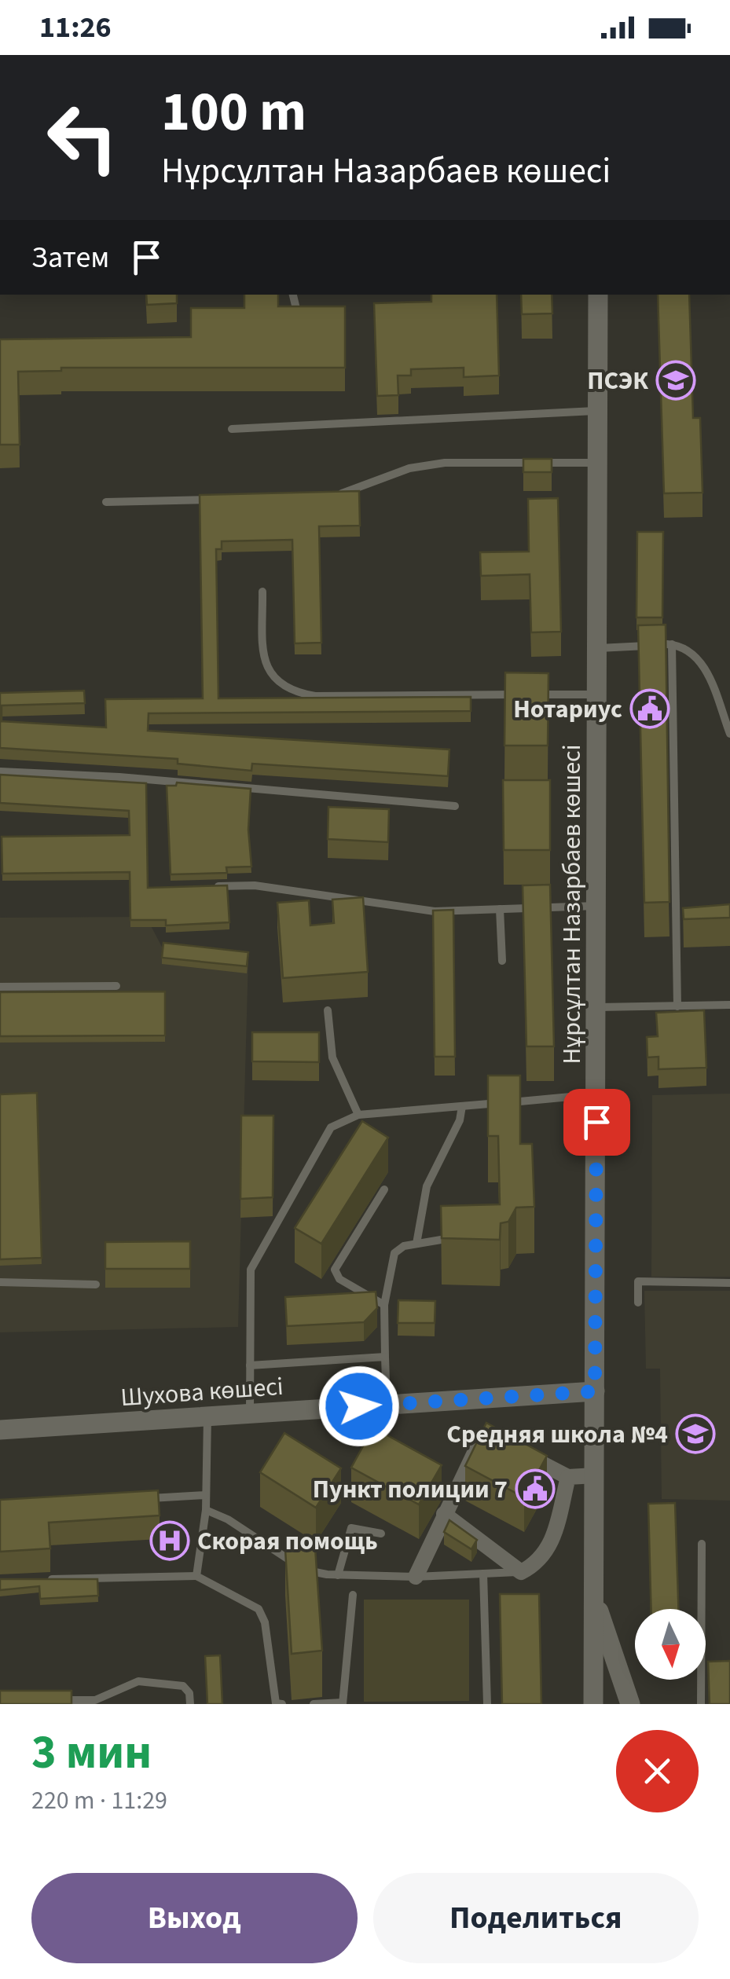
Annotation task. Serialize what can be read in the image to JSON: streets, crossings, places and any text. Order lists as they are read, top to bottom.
{
  "streets": {
    "main road": ["Нұрсұлтан Назарбаев көшесі", "Шухова көшесі"]
  },
  "crossings": [
    ["Нұрсұлтан Назарбаев көшесі", "Шухова көшесі"]
  ],
  "places": {
    "school or university": ["ПСЭК", "Средняя школа №4"],
    "public building": ["Нотариус", "Пункт полиции 7"],
    "hospital": ["Скорая помощь"]
  },
  "north": "bottom",
  "page": {
    "status": "11:26",
    "turn": ["100 m", "Нұрсұлтан Назарбаев көшесі"],
    "then": "Затем",
    "heading": ["3 мин", "220 m · 11:29"],
    "buttons": ["Выход", "Поделиться"]
  }
}
